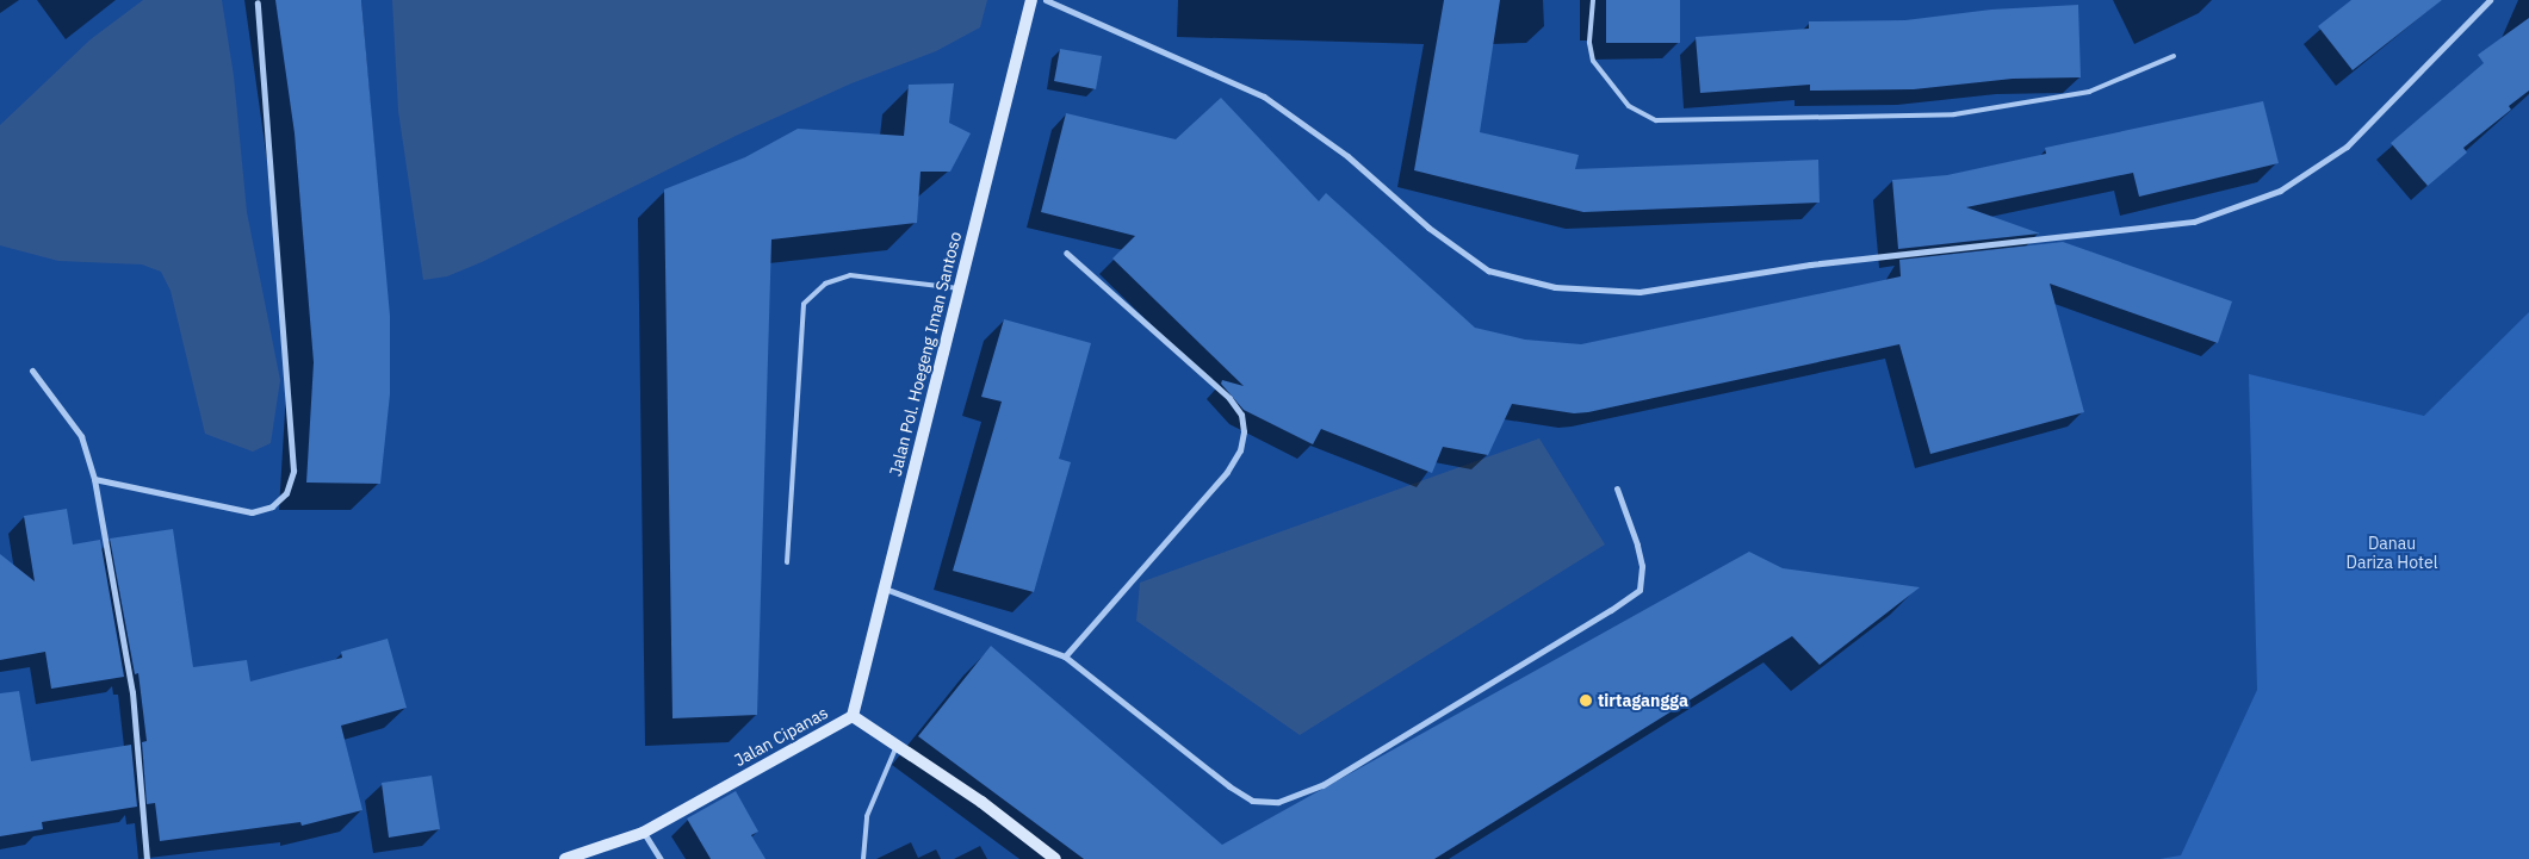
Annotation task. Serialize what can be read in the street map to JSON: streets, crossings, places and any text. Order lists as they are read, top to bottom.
{
  "streets": {
    "street": ["Jalan Pol. Hoegeng Iman Santoso", "Jalan Cipanas"]
  },
  "crossings": [
    ["Jalan Pol. Hoegeng Iman Santoso", "Jalan Cipanas"]
  ],
  "parks": ["Danau Dariza Hotel"],
  "places": ["tirtagangga"]
}
